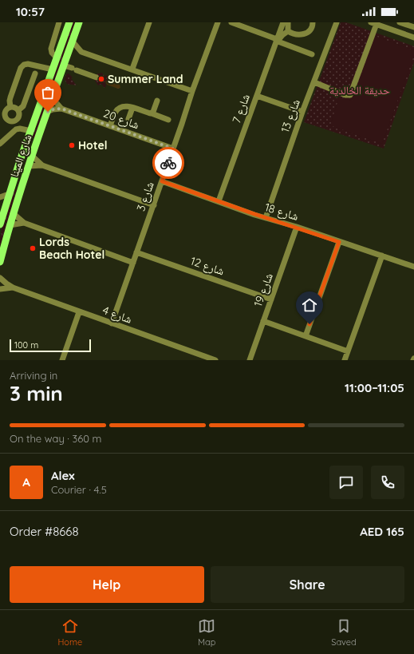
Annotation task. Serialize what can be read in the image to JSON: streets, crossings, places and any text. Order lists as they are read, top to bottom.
{
  "streets": {
    "main road": ["شارع المينا"],
    "street": [
      "شارع 7",
      "شارع 13",
      "شارع 20",
      "شارع 3",
      "شارع 18",
      "شارع 12",
      "شارع 19",
      "شارع 4"
    ]
  },
  "crossings": [
    ["شارع 7", "شارع 18"],
    ["شارع 13", "شارع 18"],
    ["شارع 20", "شارع 3"],
    ["شارع 3", "شارع 18"],
    ["شارع 3", "شارع 12"],
    ["شارع 3", "شارع 4"],
    ["شارع 18", "شارع 19"],
    ["شارع 12", "شارع 19"]
  ],
  "parks": ["حديقة الخالدية"],
  "places": ["Summer Land", "Hotel", "Lords Beach Hotel"],
  "scale_bar": "100 m",
  "page": {
    "status": "10:57",
    "scale": "100 m",
    "heading": ["3 min", "Arriving in", "11:00–11:05"],
    "panel": [
      "Alex",
      "Courier · 4.5",
      "Order #8668",
      "AED 165"
    ],
    "bar": "On the way · 360 m",
    "round": "A",
    "buttons": ["Help", "Share"],
    "tabs": ["Home", "Map", "Saved"]
  }
}
